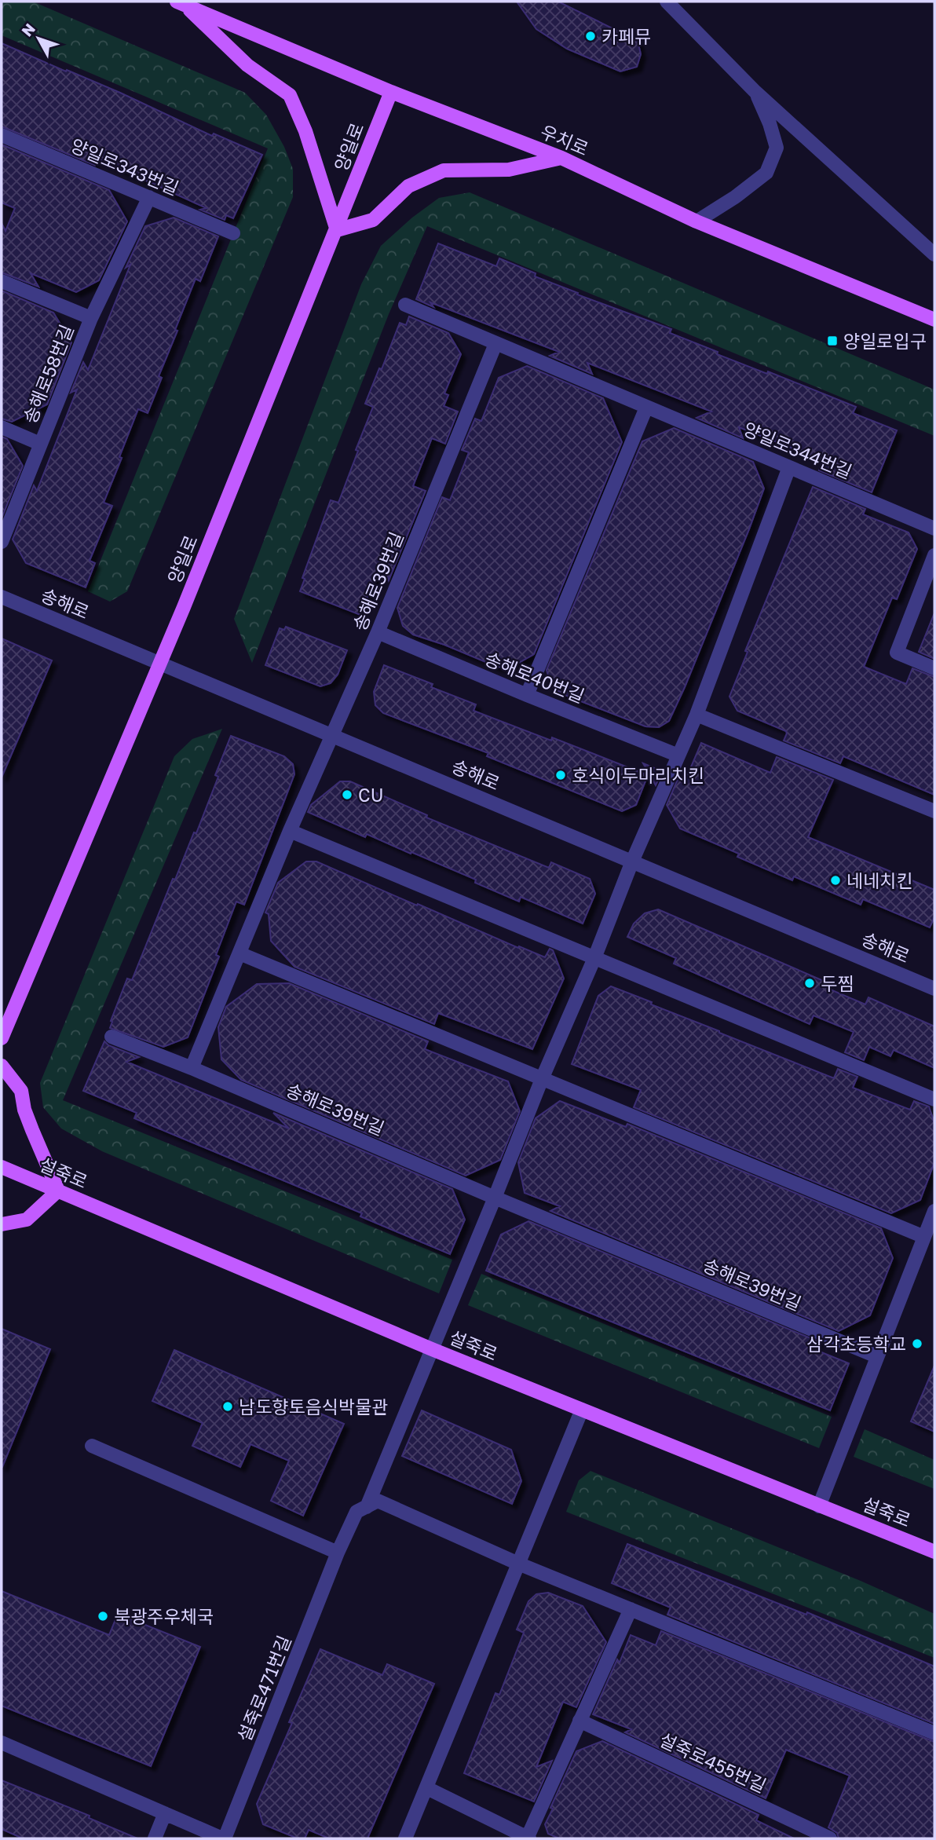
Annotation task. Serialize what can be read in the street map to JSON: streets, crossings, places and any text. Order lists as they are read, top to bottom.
{
  "streets": {
    "main road": ["우치로", "양일로", "설죽로"],
    "street": [
      "양일로343번길",
      "송해로58번길",
      "양일로344번길",
      "송해로39번길",
      "송해로",
      "송해로40번길",
      "설죽로471번길",
      "설죽로455번길"
    ]
  },
  "crossings": [
    ["우치로", "양일로"],
    ["양일로", "송해로"],
    ["양일로343번길", "송해로58번길"],
    ["양일로344번길", "송해로39번길"],
    ["송해로39번길", "송해로"],
    ["송해로39번길", "송해로40번길"],
    ["송해로39번길", "설죽로471번길"],
    ["설죽로", "설죽로471번길"]
  ],
  "places": {
    "other": [
      "카페뮤",
      "호식이두마리치킨",
      "CU",
      "네네치킨",
      "두찜",
      "삼각초등학교",
      "남도향토음식박물관",
      "북광주우체국"
    ],
    "transit": ["양일로입구"]
  },
  "north": "top left"
}
